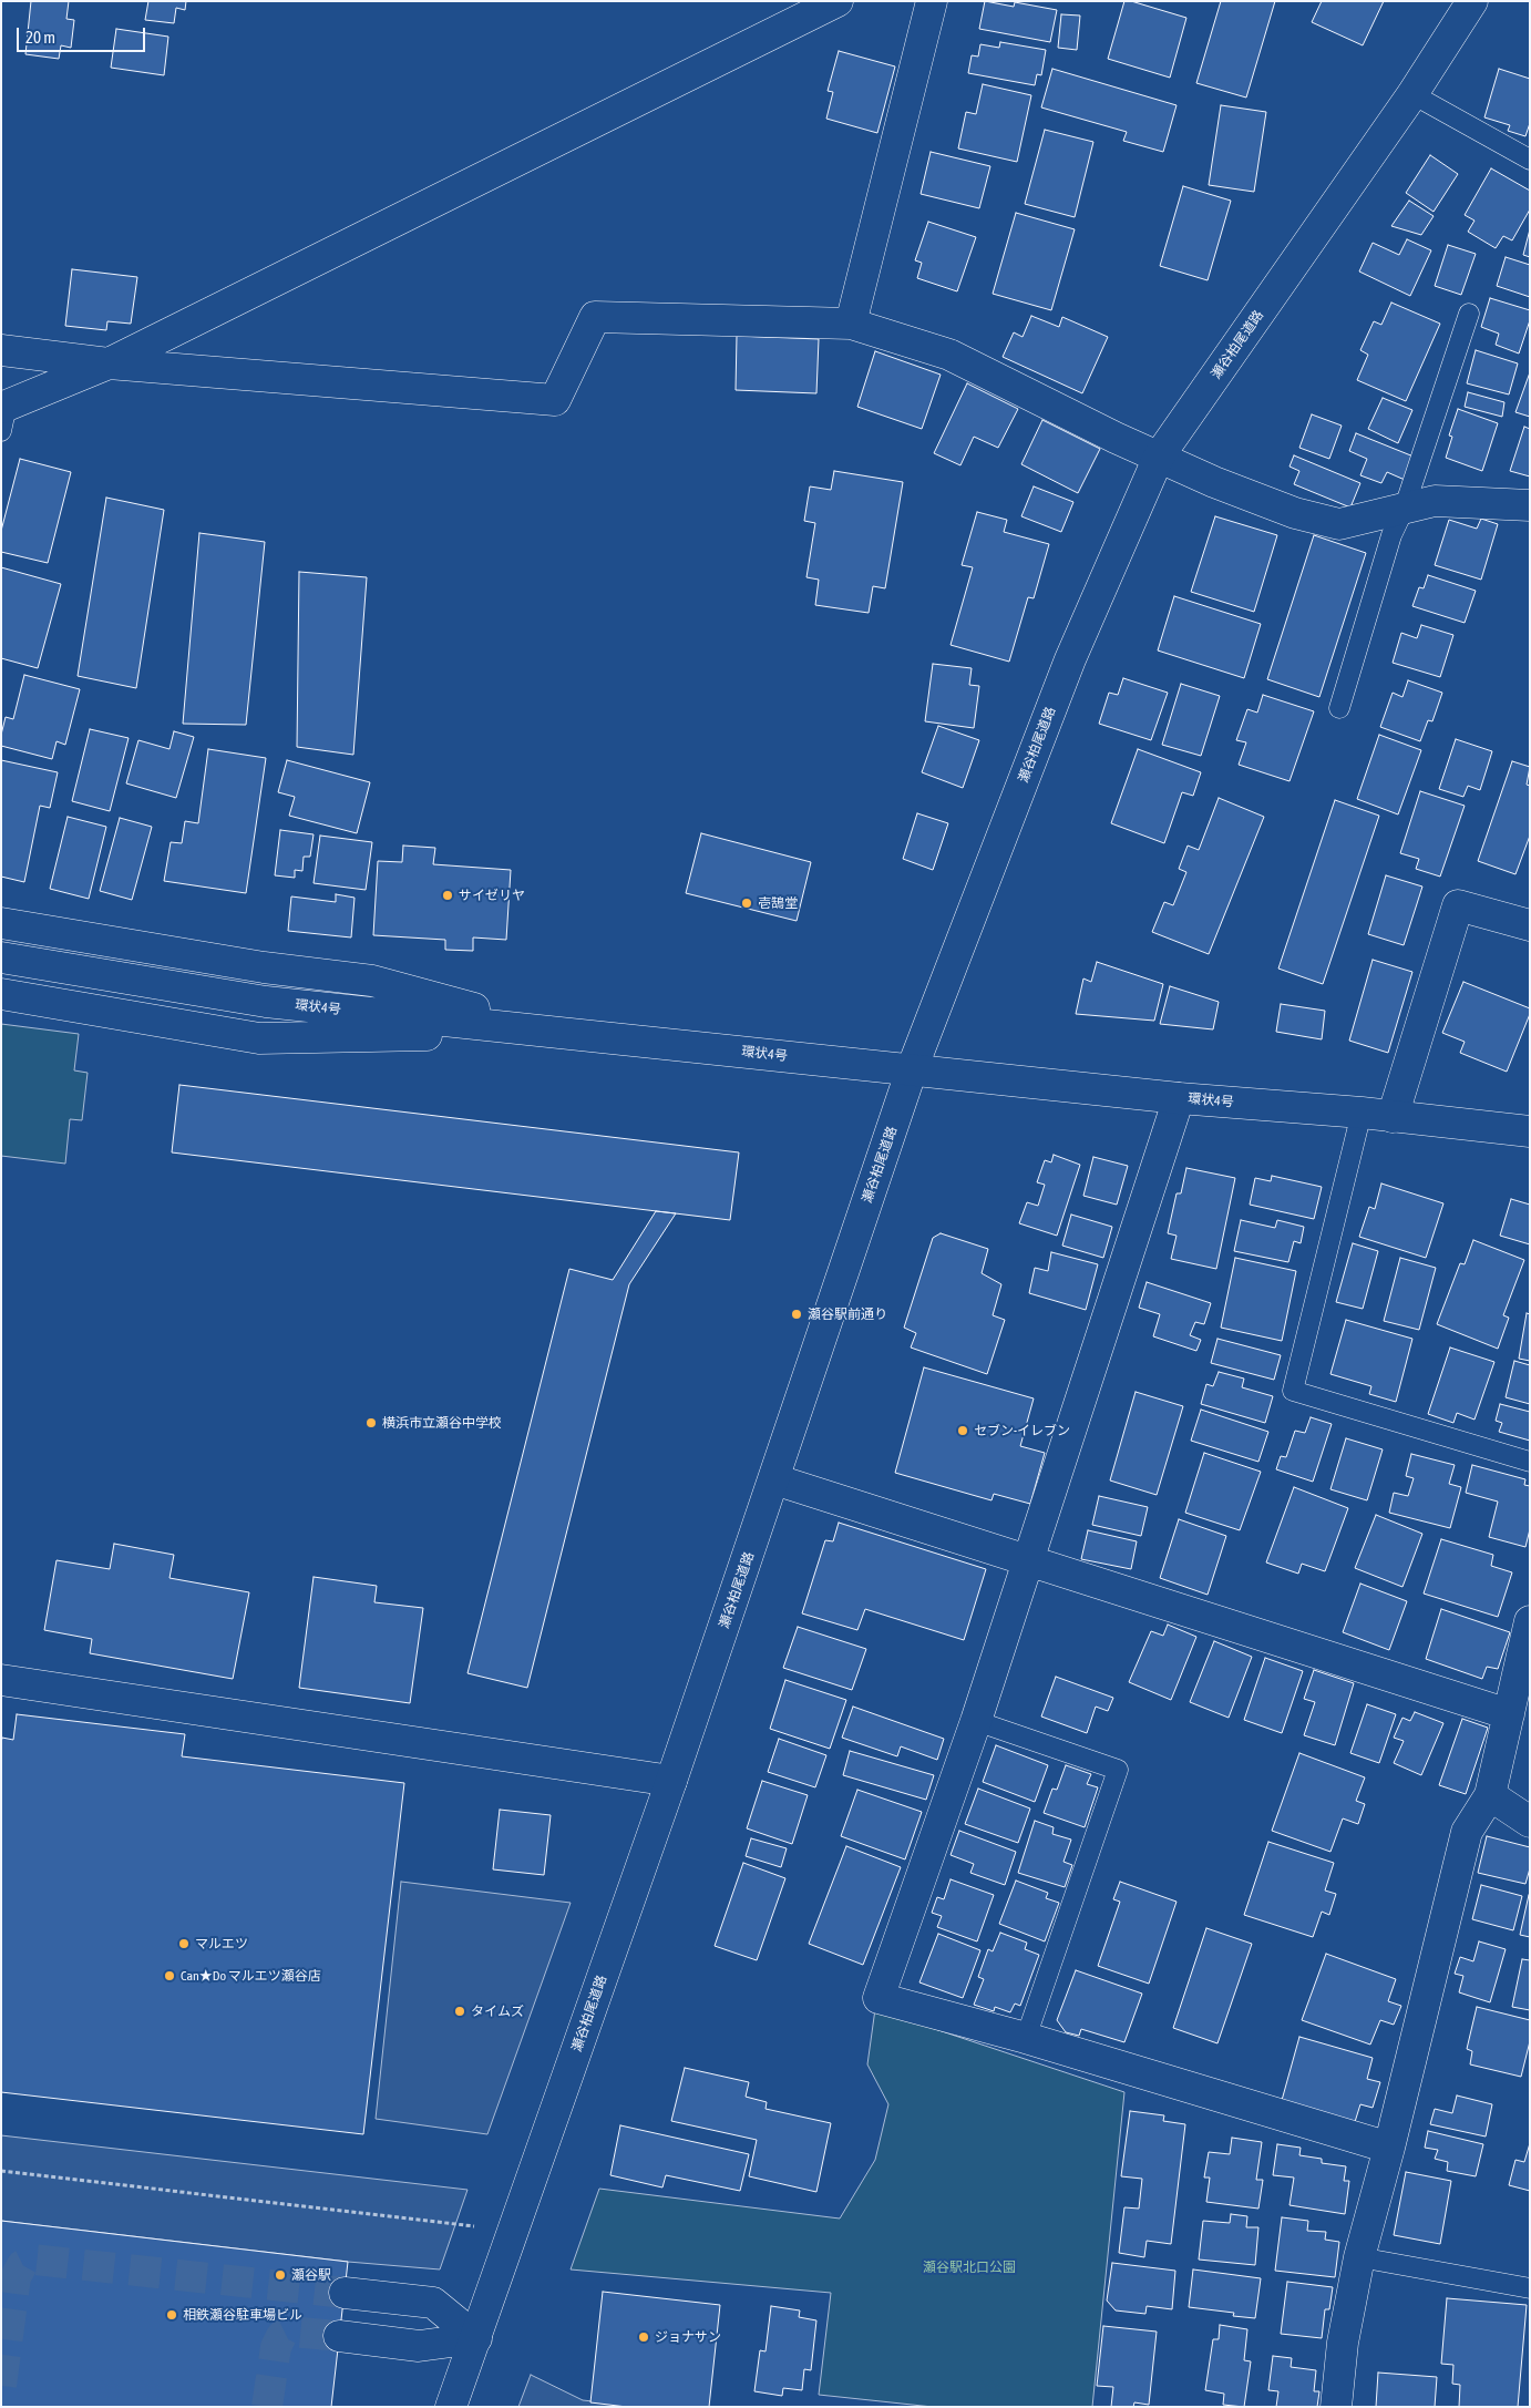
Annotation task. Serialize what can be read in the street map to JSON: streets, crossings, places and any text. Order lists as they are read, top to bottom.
{
  "streets": {
    "street": ["瀬谷柏尾道路", "環状4号"]
  },
  "crossings": [
    ["瀬谷柏尾道路", "環状4号"]
  ],
  "parks": ["瀬谷駅北口公園"],
  "places": [
    "サイゼリヤ",
    "壱鵠堂",
    "瀬谷駅前通り",
    "横浜市立瀬谷中学校",
    "セブン-イレブン",
    "マルエツ",
    "Can★Do マルエツ瀬谷店",
    "タイムズ",
    "瀬谷駅",
    "相鉄瀬谷駐車場ビル",
    "ジョナサン"
  ],
  "scale_bar": "20 m"
}
